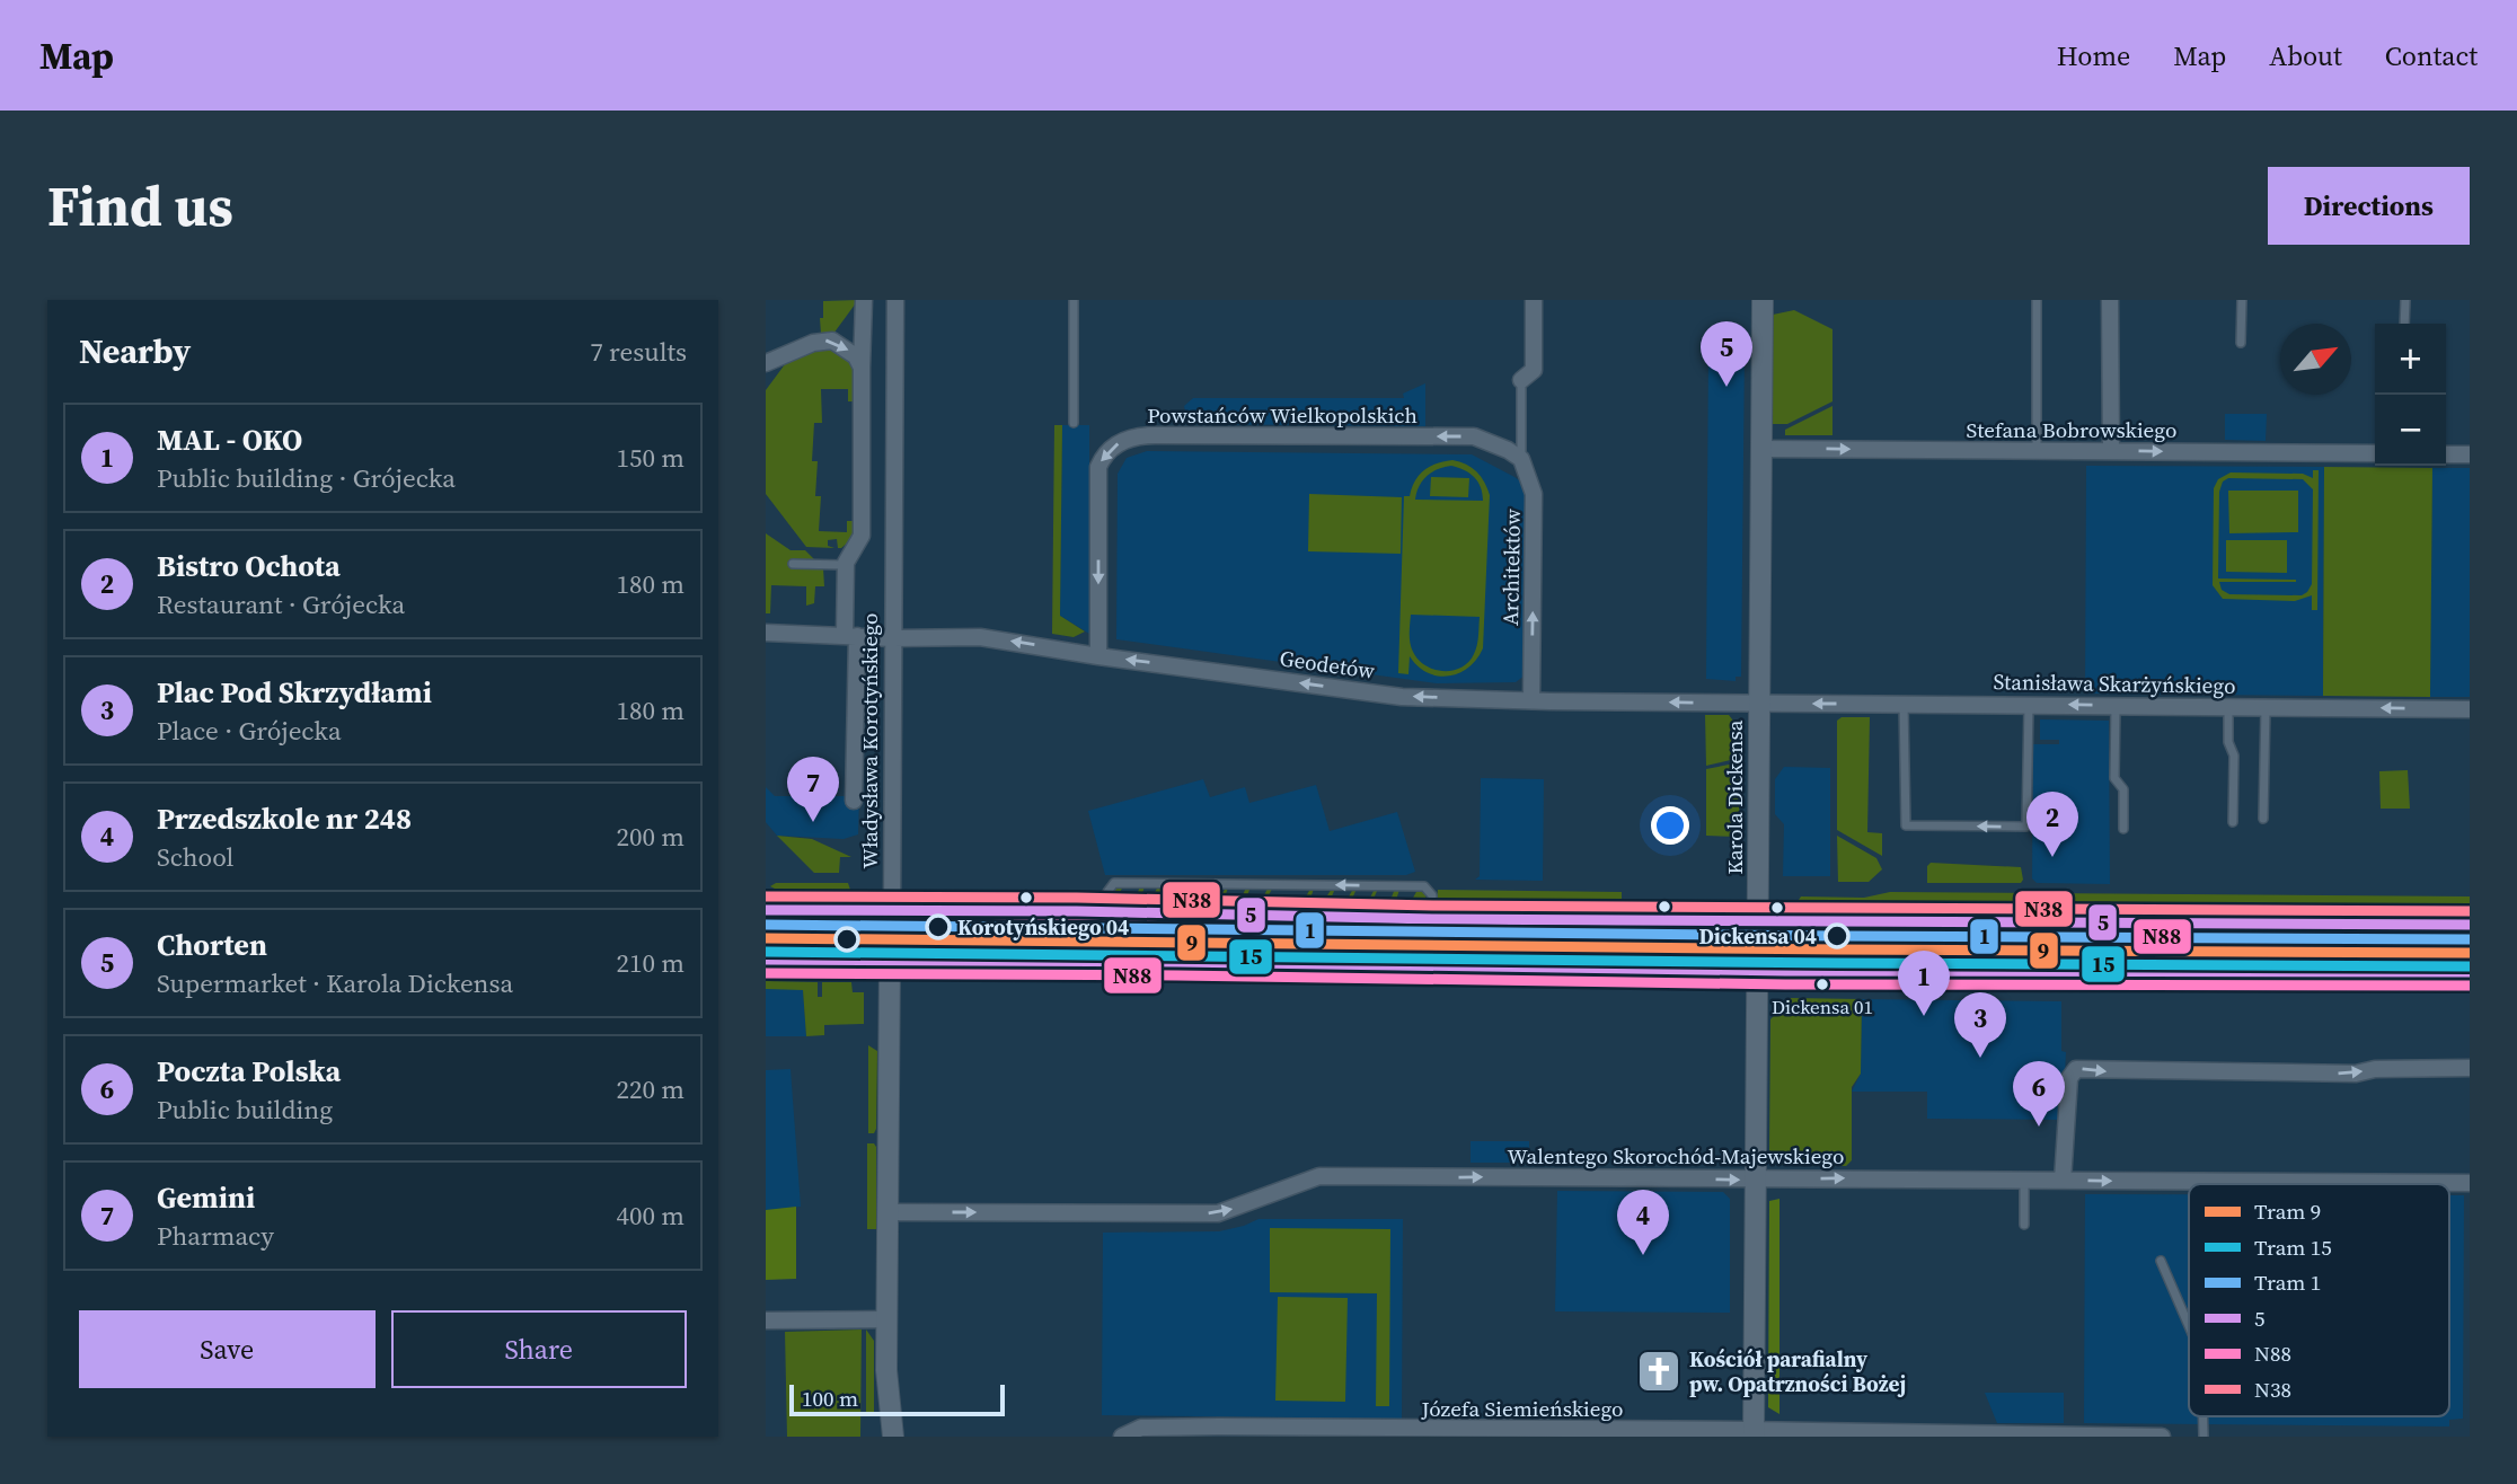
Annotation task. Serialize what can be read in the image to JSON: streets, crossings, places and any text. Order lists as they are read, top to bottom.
{
  "streets": {
    "street": [
      "Powstańców Wielkopolskich",
      "Stefana Bobrowskiego",
      "Architektów",
      "Geodetów",
      "Stanisława Skarżyńskiego",
      "Władysława Korotyńskiego",
      "Karola Dickensa",
      "Walentego Skorochód-Majewskiego",
      "Józefa Siemieńskiego"
    ]
  },
  "crossings": [
    ["Powstańców Wielkopolskich", "Architektów"],
    ["Powstańców Wielkopolskich", "Geodetów"],
    ["Stefana Bobrowskiego", "Karola Dickensa"],
    ["Architektów", "Geodetów"],
    ["Geodetów", "Stanisława Skarżyńskiego"],
    ["Geodetów", "Władysława Korotyńskiego"],
    ["Geodetów", "Karola Dickensa"],
    ["Stanisława Skarżyńskiego", "Karola Dickensa"],
    ["Władysława Korotyńskiego", "Walentego Skorochód-Majewskiego"],
    ["Karola Dickensa", "Walentego Skorochód-Majewskiego"],
    ["Karola Dickensa", "Józefa Siemieńskiego"]
  ],
  "one_way": [
    "Stefana Bobrowskiego",
    "Architektów",
    "Geodetów",
    "Stanisława Skarżyńskiego",
    "Walentego Skorochód-Majewskiego"
  ],
  "places": {
    "other": ["Korotyńskiego 04", "Dickensa 04", "Dickensa 01"],
    "church": ["Kościół parafialny pw. Opatrzności Bożej"]
  },
  "lines": [
    "transit line N38",
    "transit line 5",
    "transit line N88",
    "tram line 1",
    "tram line 9",
    "tram line 15"
  ],
  "legend": [
    "Tram 9",
    "Tram 15",
    "Tram 1",
    "5",
    "N88",
    "N38"
  ],
  "scale_bar": "100 m",
  "north": "top right",
  "page": {
    "header": "Map",
    "nav": [
      "Home",
      "Map",
      "About",
      "Contact"
    ],
    "buttons": [
      "Directions",
      ["Save", "Share"]
    ],
    "title": "Find us",
    "heading": ["Nearby", "7 results"],
    "pins": [
      "5",
      "7",
      "2",
      "1",
      "3",
      "6",
      "4"
    ],
    "map_buttons": ["+", "−"],
    "list": [
      {
        "mark": "1",
        "name": "MAL - OKO",
        "note": "Public building · Grójecka",
        "value": "150 m"
      },
      {
        "mark": "2",
        "name": "Bistro Ochota",
        "note": "Restaurant · Grójecka",
        "value": "180 m"
      },
      {
        "mark": "3",
        "name": "Plac Pod Skrzydłami",
        "note": "Place · Grójecka",
        "value": "180 m"
      },
      {
        "mark": "4",
        "name": "Przedszkole nr 248",
        "note": "School",
        "value": "200 m"
      },
      {
        "mark": "5",
        "name": "Chorten",
        "note": "Supermarket · Karola Dickensa",
        "value": "210 m"
      },
      {
        "mark": "6",
        "name": "Poczta Polska",
        "note": "Public building",
        "value": "220 m"
      },
      {
        "mark": "7",
        "name": "Gemini",
        "note": "Pharmacy",
        "value": "400 m"
      }
    ],
    "scale": "100 m"
  }
}
